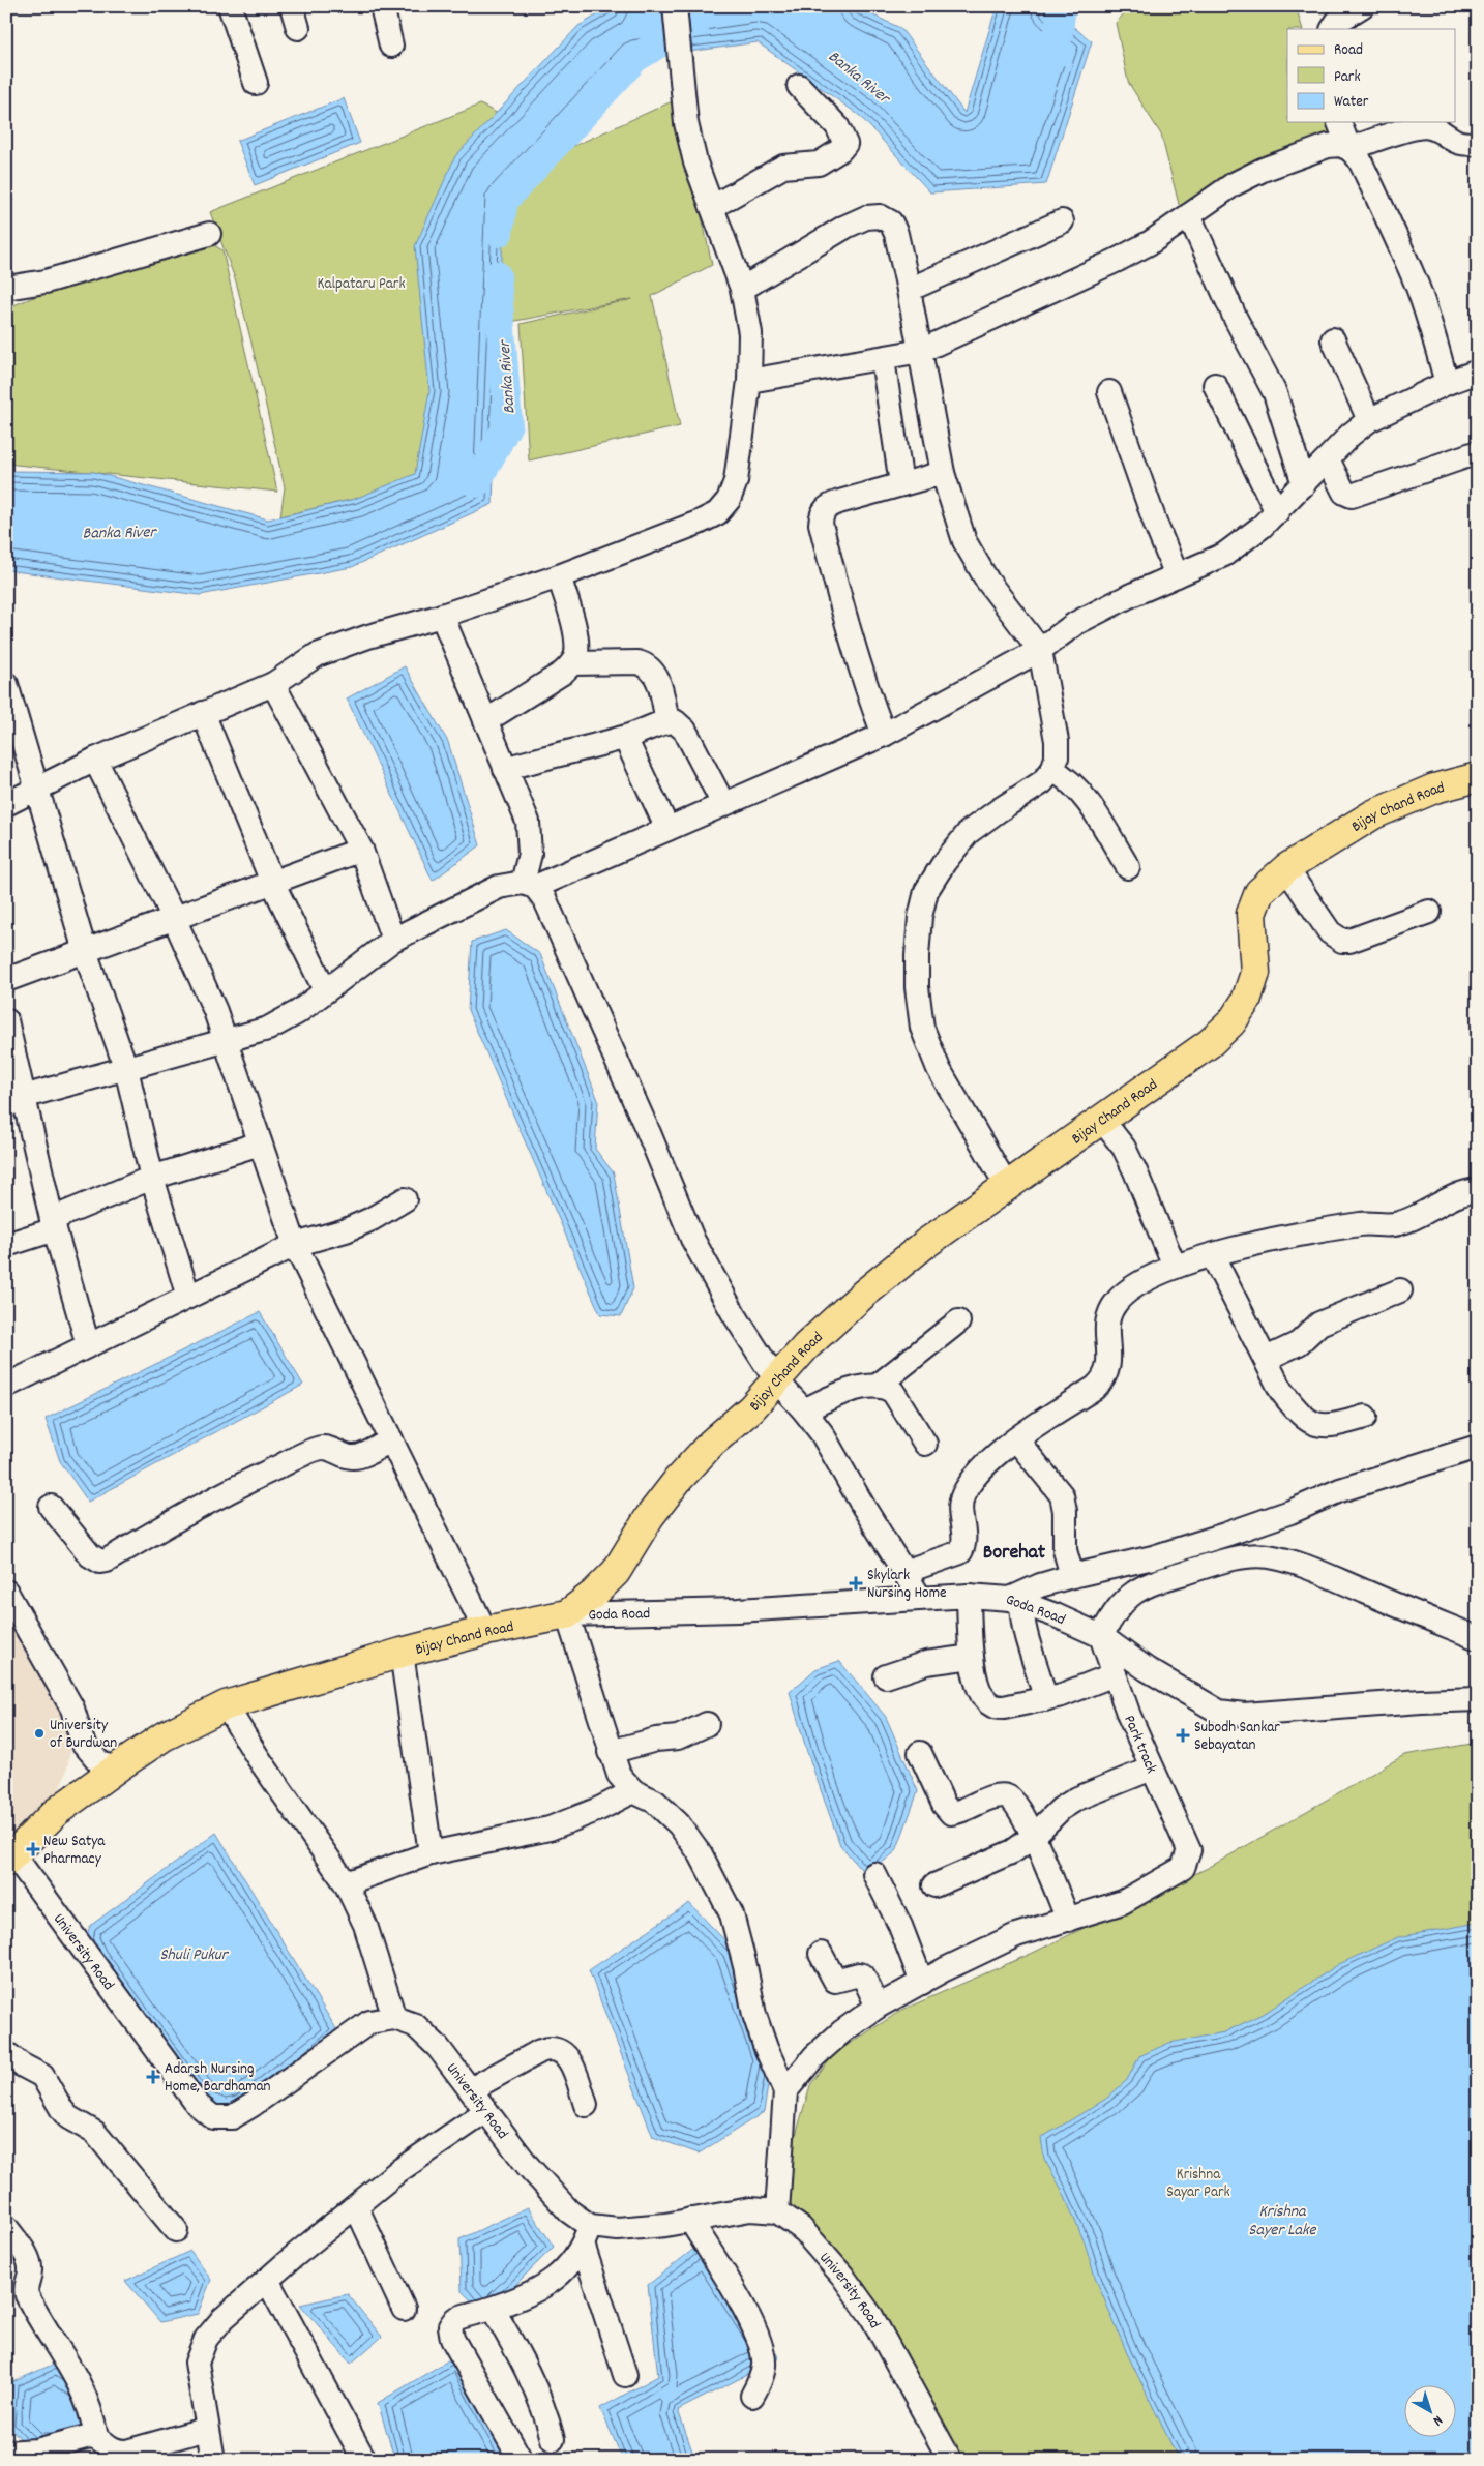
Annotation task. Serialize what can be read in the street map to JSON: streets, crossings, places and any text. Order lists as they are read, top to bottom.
{
  "streets": {
    "main road": ["Bijay Chand Road"],
    "street": ["Goda Road", "Park track", "University Road"]
  },
  "crossings": [
    ["Bijay Chand Road", "Goda Road"],
    ["Bijay Chand Road", "University Road"],
    ["Goda Road", "Park track"]
  ],
  "districts": ["Borehat"],
  "water": ["Banka River", "Shuli Pukur", "Krishna Sayer Lake"],
  "parks": ["Kalpataru Park", "Krishna Sayar Park"],
  "places": {
    "health": [
      "Skylark Nursing Home",
      "Subodh Sankar Sebayatan",
      "New Satya Pharmacy",
      "Adarsh Nursing Home, Bardhaman"
    ],
    "other": ["University of Burdwan"]
  },
  "legend": ["Road", "Park", "Water"],
  "north": "bottom right"
}
